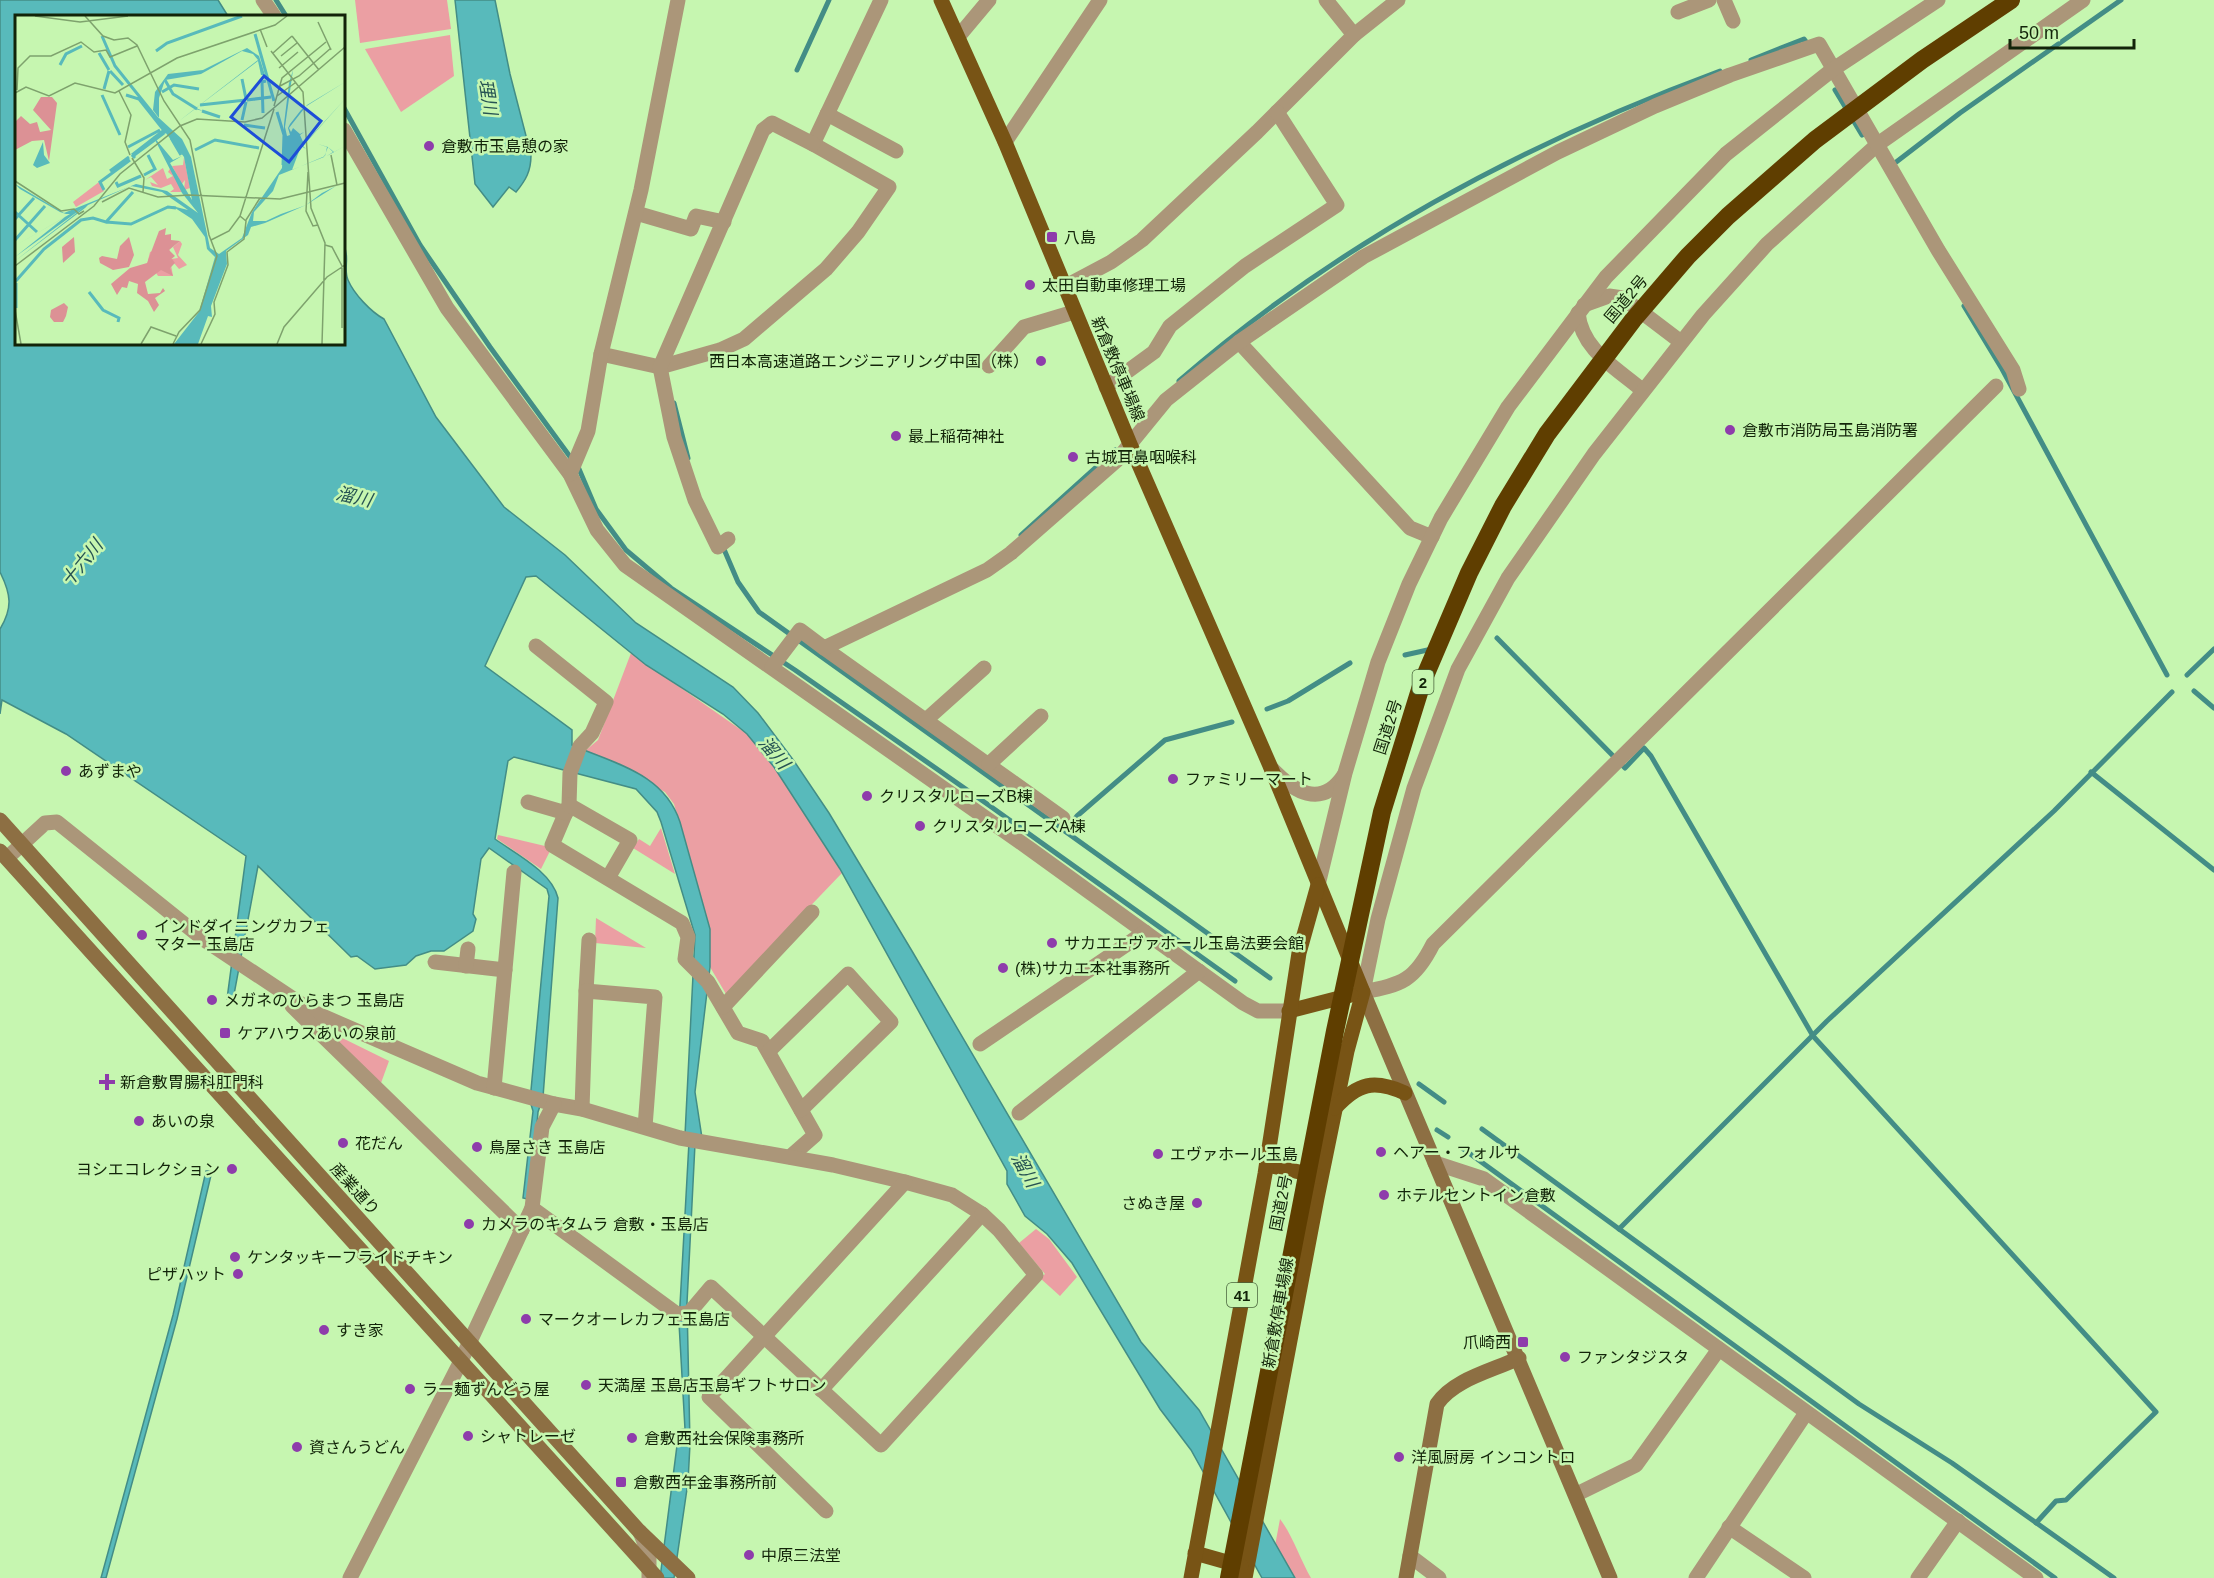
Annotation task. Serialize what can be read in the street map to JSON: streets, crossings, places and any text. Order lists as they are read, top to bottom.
{
  "streets": {
    "highway": ["国道2号", "2"],
    "main road": ["新倉敷停車場線", "41"],
    "street": ["産業通り"]
  },
  "crossings": [
    ["新倉敷停車場線", "41"]
  ],
  "water": ["理川", "溜川", "十六川"],
  "places": {
    "other": [
      "倉敷市玉島憩の家",
      "太田自動車修理工場",
      "西日本高速道路エンジニアリング中国（株）",
      "倉敷市消防局玉島消防署",
      "最上稲荷神社",
      "古城耳鼻咽喉科",
      "あずまや",
      "ファミリーマート",
      "クリスタルローズB棟",
      "クリスタルローズA棟",
      "インドダイニングカフェ マター 玉島店",
      "サカエエヴァホール玉島法要会館",
      "(株)サカエ本社事務所",
      "メガネのひらまつ 玉島店",
      "あいの泉",
      "花だん",
      "鳥屋さき 玉島店",
      "ヘアー・フォルサ",
      "エヴァホール玉島",
      "ヨシエコレクション",
      "ホテルセントイン倉敷",
      "さぬき屋",
      "カメラのキタムラ 倉敷・玉島店",
      "ケンタッキーフライドチキン",
      "ピザハット",
      "マークオーレカフェ玉島店",
      "すき家",
      "ファンタジスタ",
      "天満屋 玉島店玉島ギフトサロン",
      "ラー麺ずんどう屋",
      "シャトレーゼ",
      "倉敷西社会保険事務所",
      "資さんうどん",
      "洋風厨房 インコントロ",
      "中原三法堂"
    ],
    "transit": [
      "八島",
      "ケアハウスあいの泉前",
      "爪崎西",
      "倉敷西年金事務所前"
    ],
    "health": ["新倉敷胃腸科肛門科"]
  },
  "scale_bar": "50 m"
}
